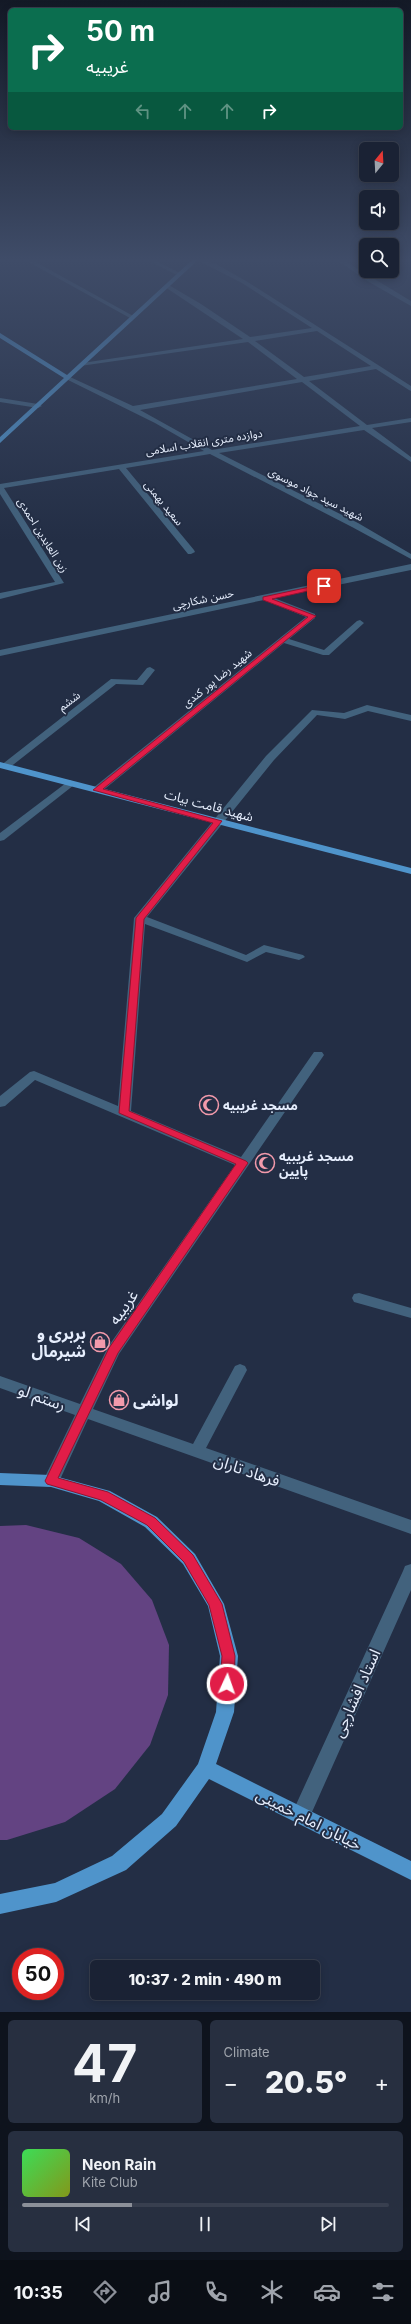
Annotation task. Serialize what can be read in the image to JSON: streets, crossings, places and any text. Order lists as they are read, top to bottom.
{
  "streets": {
    "main road": ["شهید قامت بیات", "خیابان امام خمینی"],
    "street": [
      "دوازده متری انقلاب اسلامی",
      "شهید سید جواد موسوی",
      "سعید بهمنی",
      "زین العابدین احمدی",
      "حسن شکارچی",
      "شهید رضا پور کندی",
      "ششم",
      "غریبیه",
      "رستم لو",
      "فرهاد تاران",
      "استاد افشارچی"
    ]
  },
  "crossings": [
    ["دوازده متری انقلاب اسلامی", "شهید سید جواد موسوی"],
    ["دوازده متری انقلاب اسلامی", "سعید بهمنی"],
    ["دوازده متری انقلاب اسلامی", "زین العابدین احمدی"],
    ["حسن شکارچی", "شهید رضا پور کندی"],
    ["شهید رضا پور کندی", "شهید قامت بیات"],
    ["ششم", "شهید قامت بیات"],
    ["غریبیه", "رستم لو"],
    ["غریبیه", "فرهاد تاران"],
    ["رستم لو", "فرهاد تاران"],
    ["استاد افشارچی", "خیابان امام خمینی"]
  ],
  "places": {
    "mosque": ["مسجد غریبیه", "مسجد غریبیه پایین"],
    "shop": ["بربری و شیرمال", "لواشی"]
  },
  "north": "top",
  "page": {
    "turn": ["50 m", "غریبیه"],
    "limit": "50",
    "trip": "10:37 · 2 min · 490 m",
    "tile": [
      ["47", "km/h"],
      "Climate"
    ],
    "heat": ["−", "20.5°", "+"],
    "song": ["Neon Rain", "Kite Club"],
    "tabs": "10:35"
  }
}
